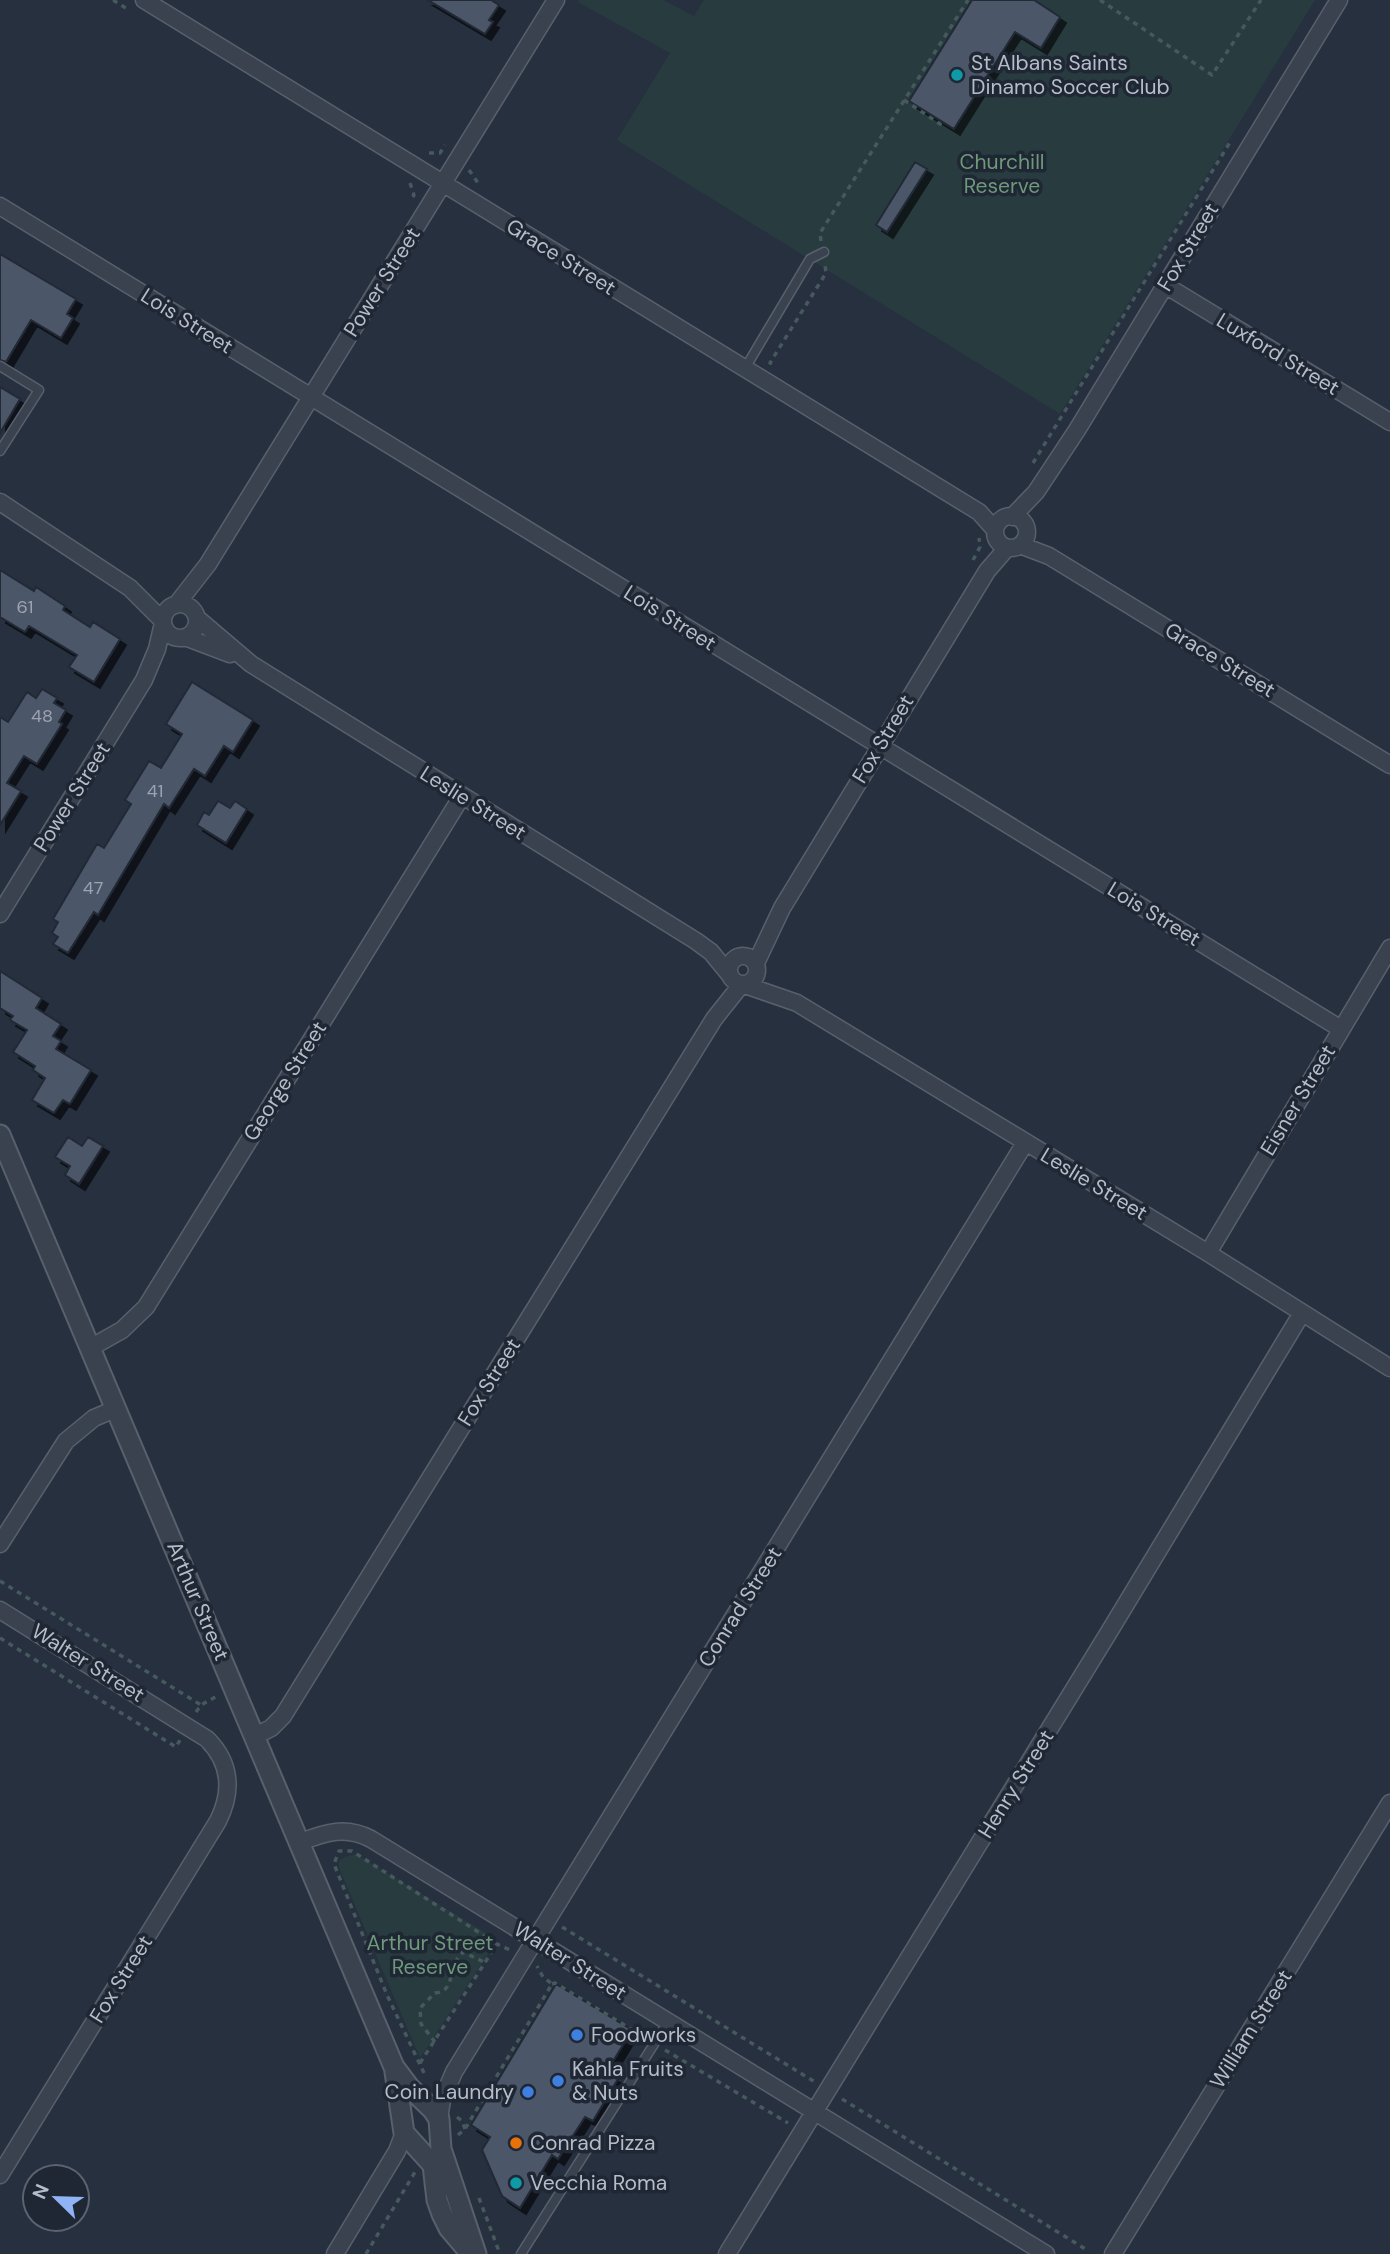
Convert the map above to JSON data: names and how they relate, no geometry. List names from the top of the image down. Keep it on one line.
{"streets":{"street":["Fox Street","Grace Street","Power Street","Lois Street","Luxford Street","Leslie Street","George Street","Eisner Street","Arthur Street","Conrad Street","Walter Street","Henry Street","William Street"]},"crossings":[["Fox Street","Grace Street"],["Fox Street","Lois Street"],["Fox Street","Luxford Street"],["Fox Street","Leslie Street"],["Fox Street","Arthur Street"],["Fox Street","Walter Street"],["Grace Street","Power Street"],["Power Street","Lois Street"],["Power Street","Leslie Street"],["Lois Street","Eisner Street"],["Leslie Street","George Street"],["Leslie Street","Eisner Street"],["Leslie Street","Conrad Street"],["Leslie Street","Henry Street"],["George Street","Arthur Street"],["Arthur Street","Conrad Street"],["Arthur Street","Walter Street"],["Conrad Street","Walter Street"],["Walter Street","Henry Street"]],"parks":["Churchill Reserve","Arthur Street Reserve"],"places":["St Albans Saints Dinamo Soccer Club","Foodworks","Kahla Fruits & Nuts","Coin Laundry","Conrad Pizza","Vecchia Roma"],"house_numbers":["61","48","41","47"],"north":"top left"}
